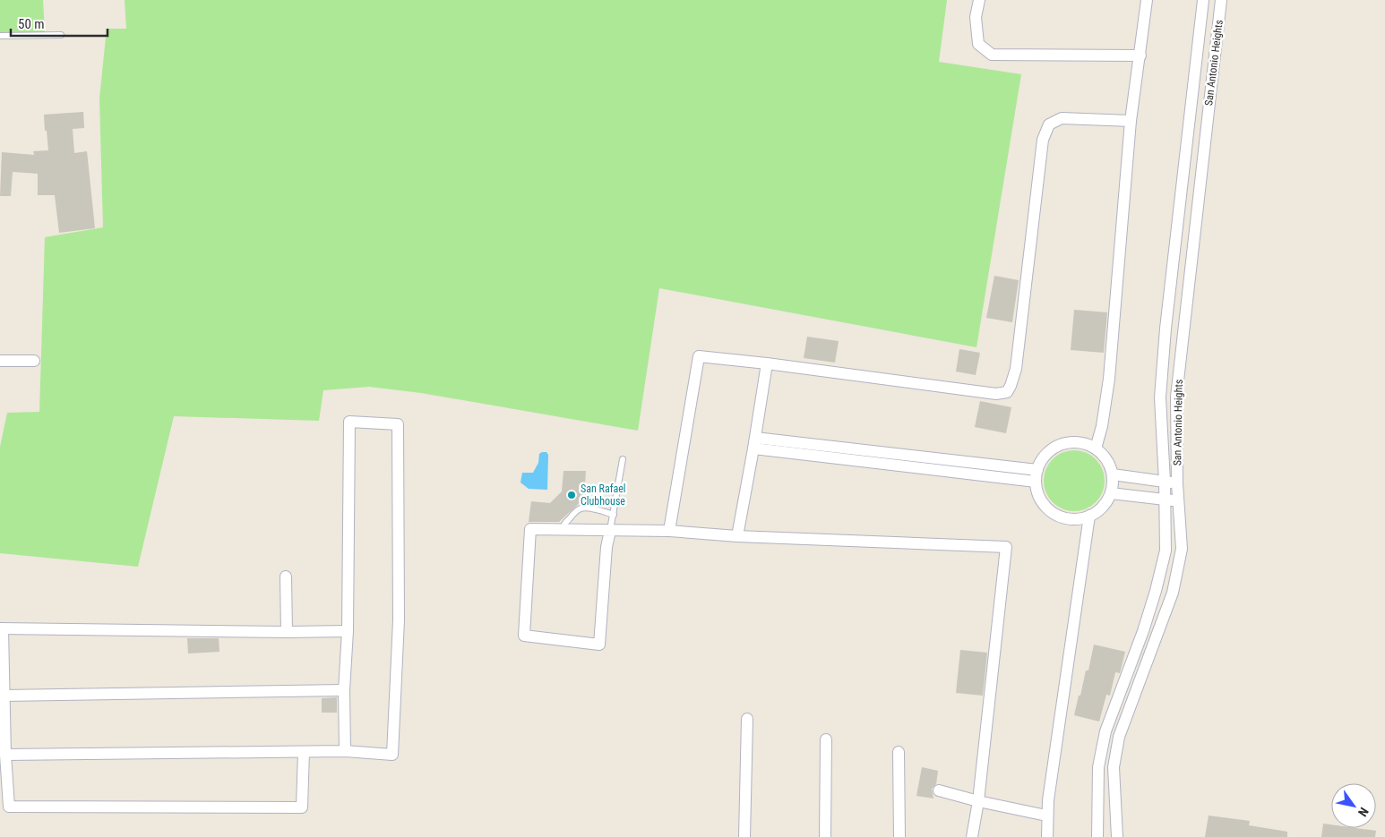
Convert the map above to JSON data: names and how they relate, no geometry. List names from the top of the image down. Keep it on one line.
{"streets":{"street":["San Antonio Heights"]},"places":["San Rafael Clubhouse"],"scale_bar":"50 m","north":"bottom right"}
